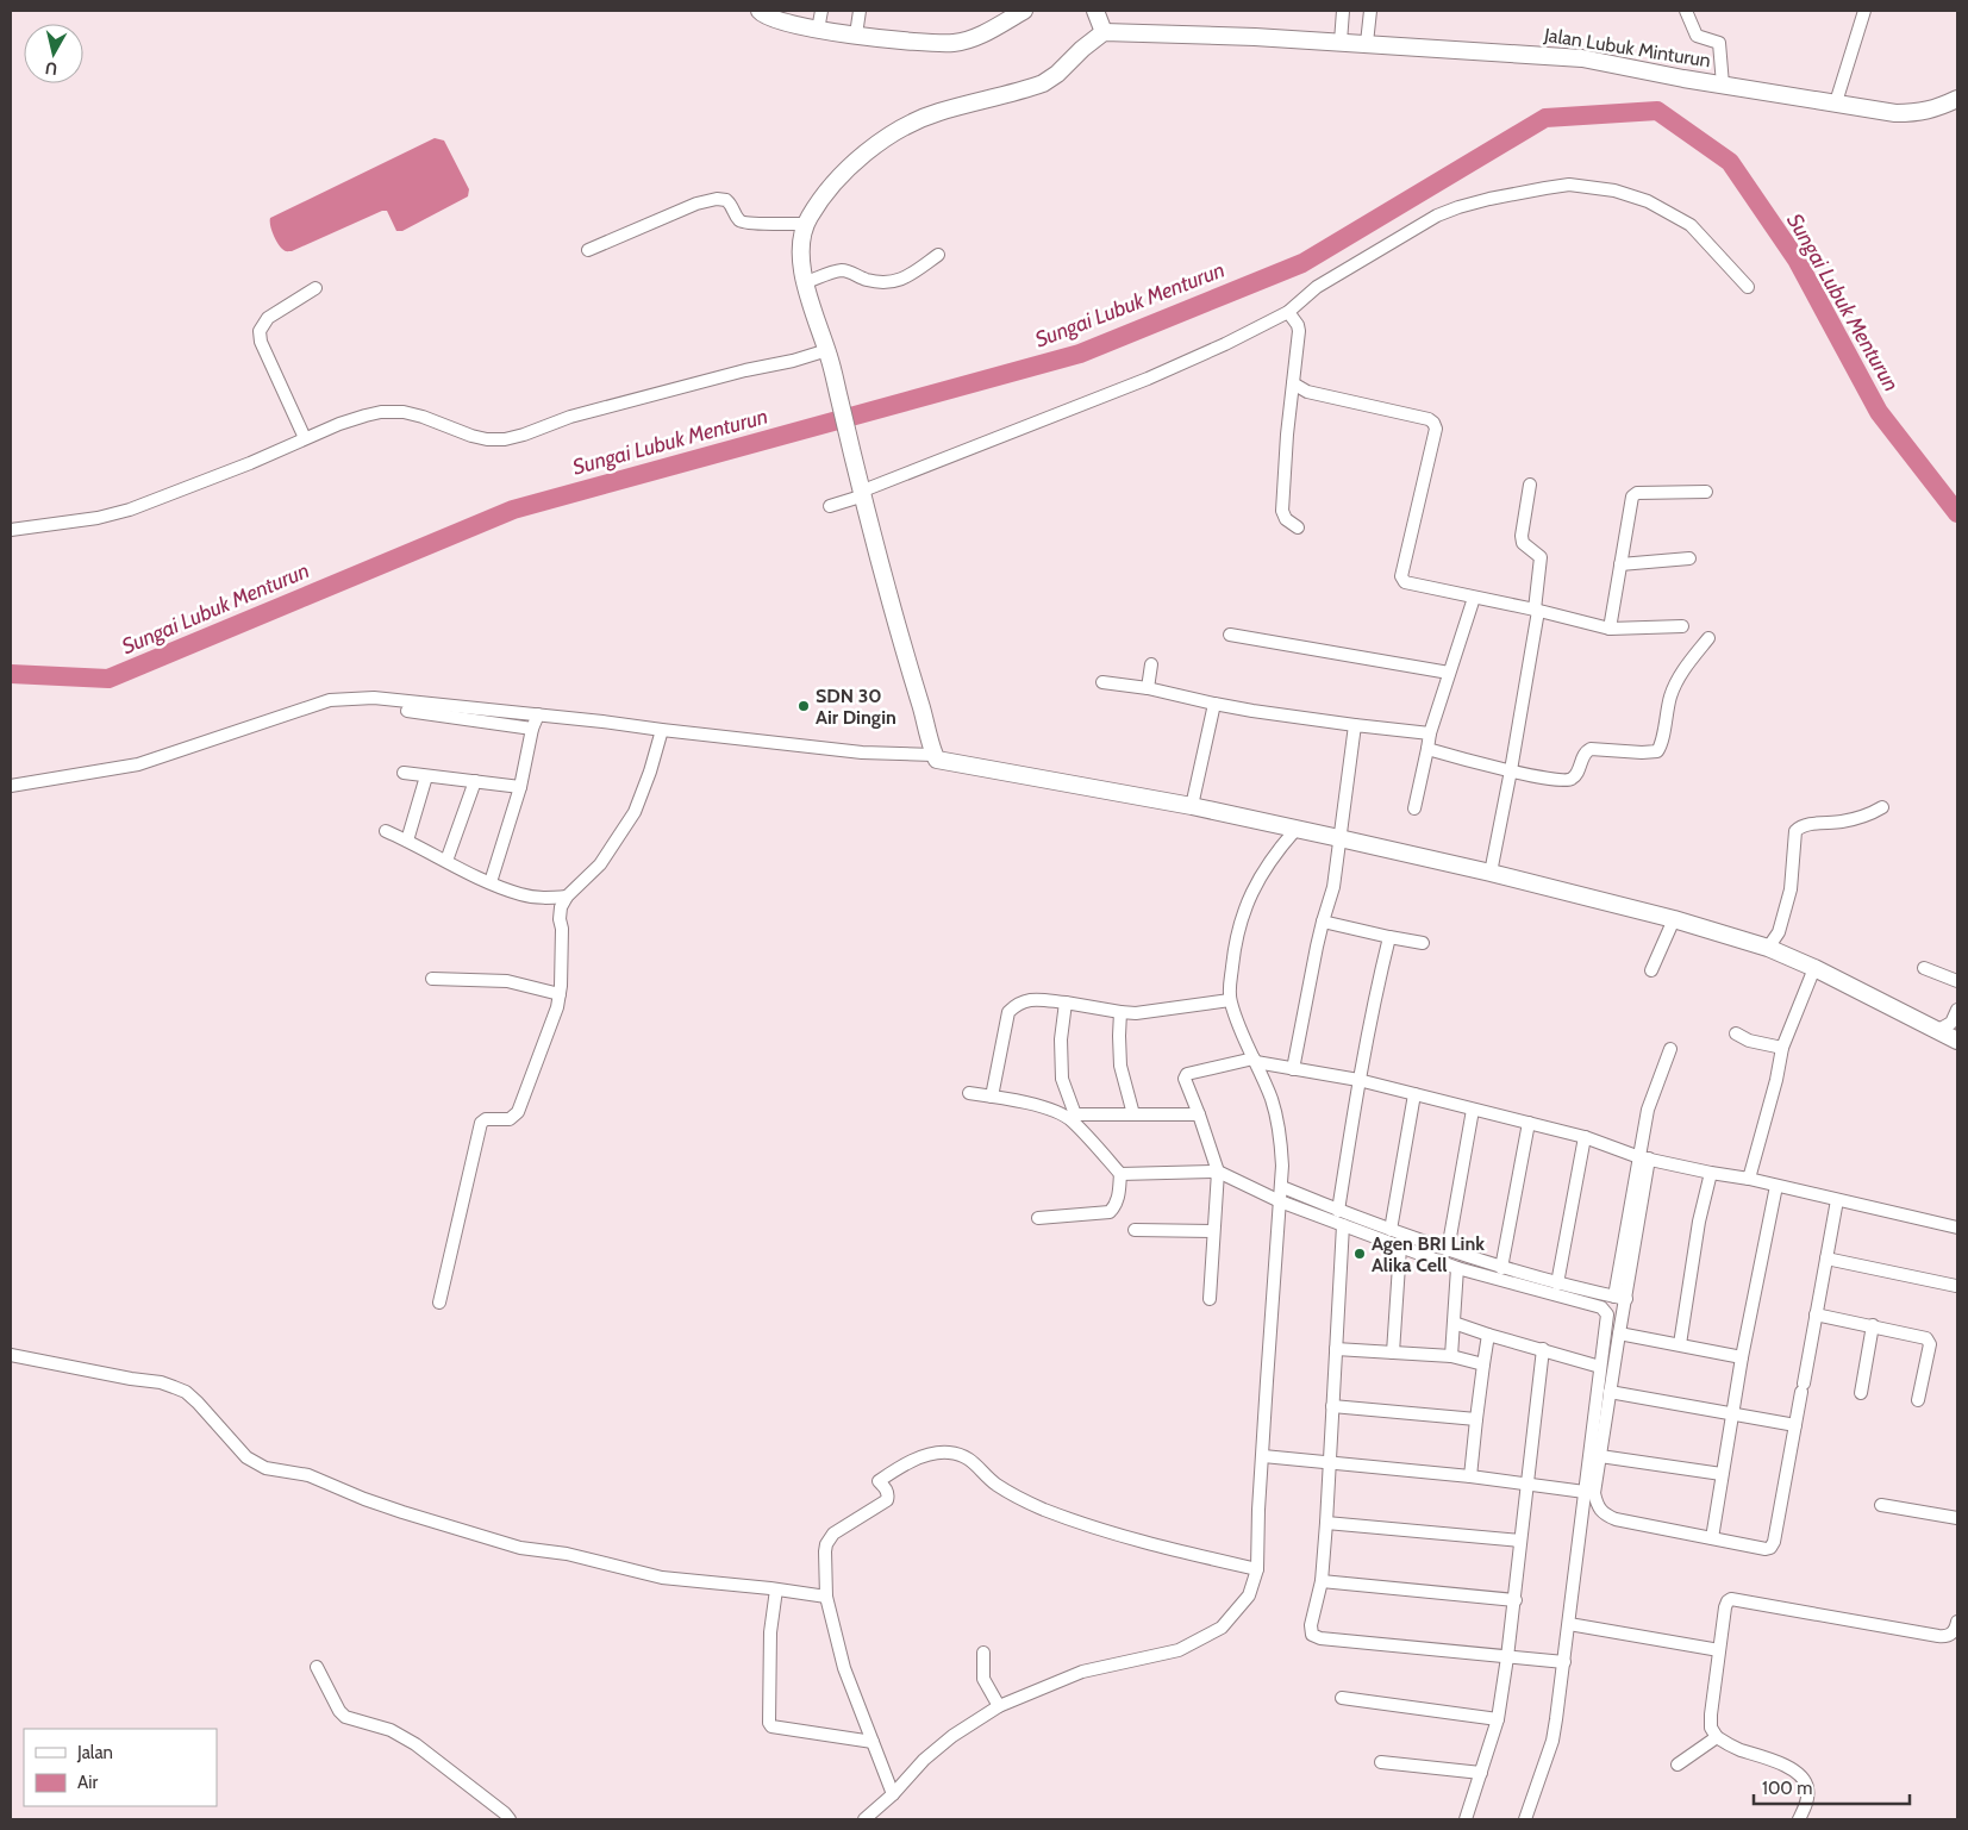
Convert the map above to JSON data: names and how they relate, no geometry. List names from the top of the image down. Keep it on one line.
{"streets":{"street":["Jalan Lubuk Minturun"]},"water":["Sungai Lubuk Menturun"],"places":["SDN 30 Air Dingin","Agen BRI Link Alika Cell"],"legend":["Jalan","Air"],"scale_bar":"100 m","north":"bottom"}
